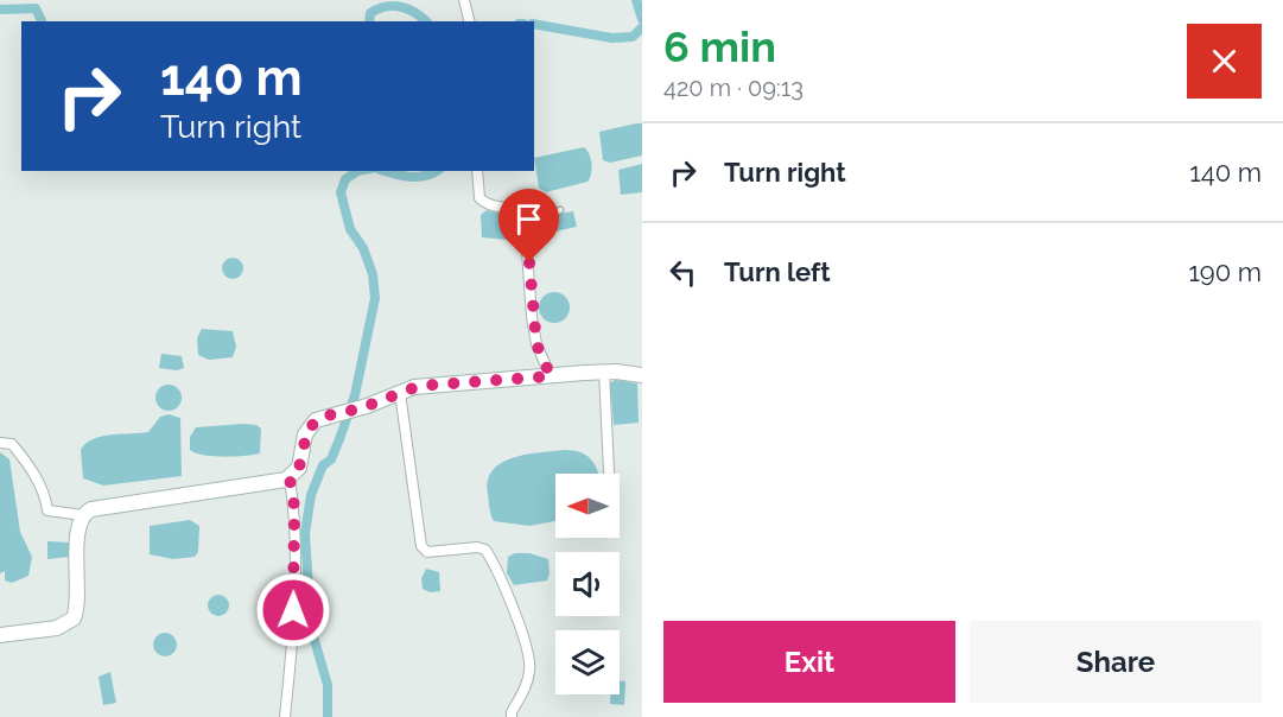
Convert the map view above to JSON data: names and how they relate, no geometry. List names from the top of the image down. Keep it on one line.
{"north":"left","page":{"heading":["6 min","420 m · 09:13"],"turn":["140 m","Turn right"],"list":[{"name":"Turn right","value":"140 m"},{"name":"Turn left","value":"190 m"}],"buttons":["Exit","Share"]}}
